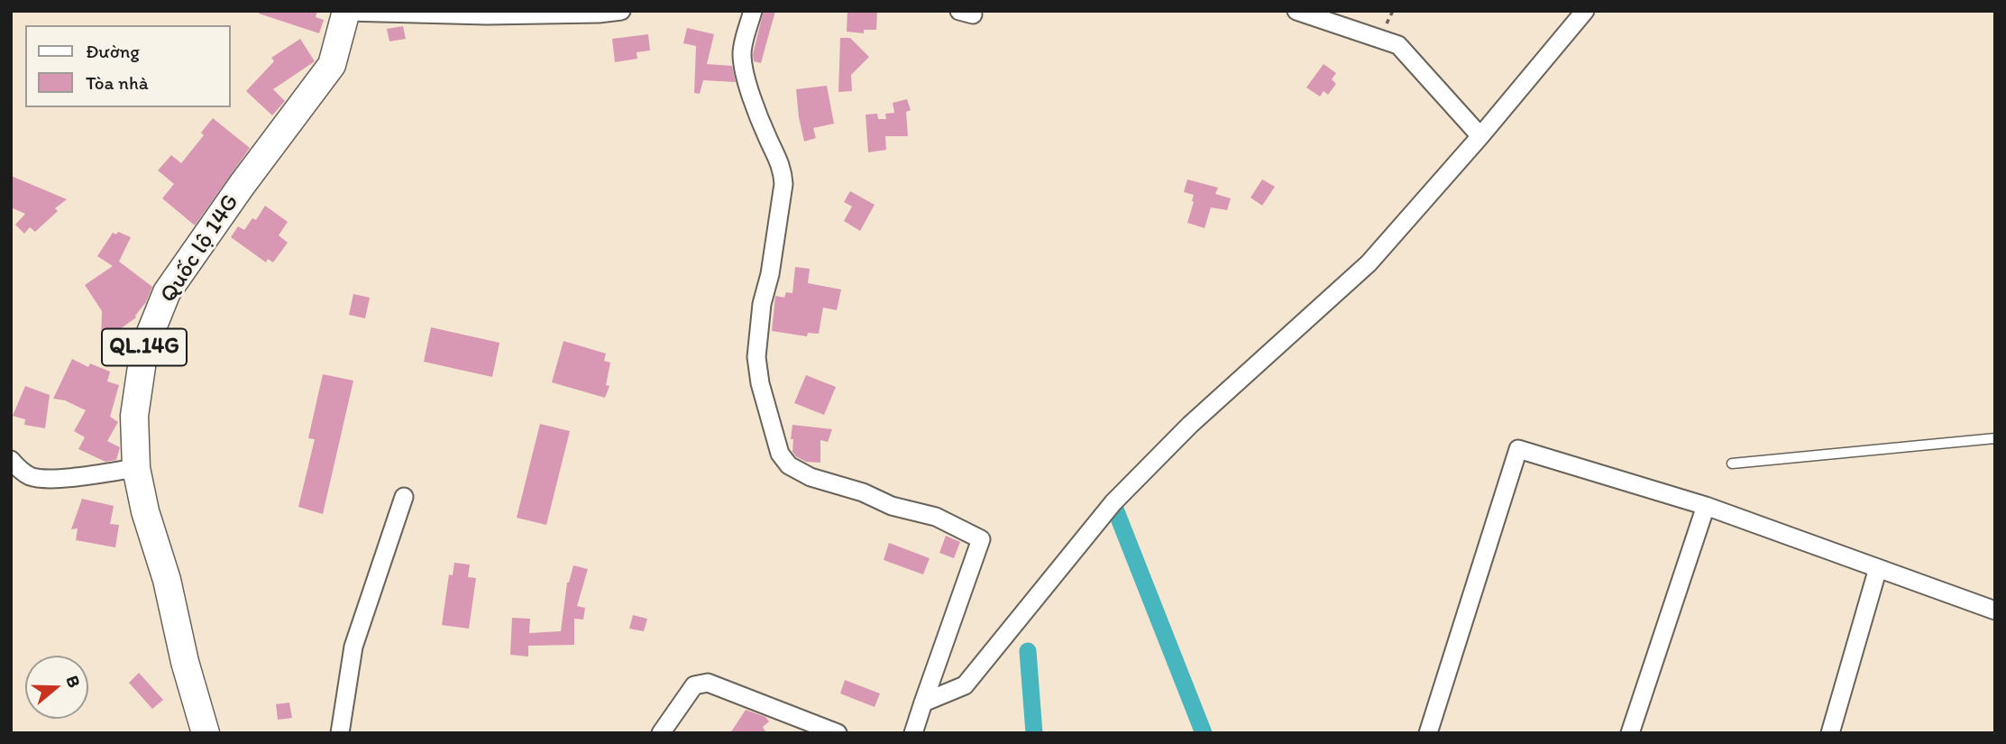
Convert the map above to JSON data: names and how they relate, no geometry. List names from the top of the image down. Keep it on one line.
{"streets":{"main road":["Quốc lộ 14G","QL.14G"]},"legend":["Đường","Tòa nhà"],"north":"right"}
